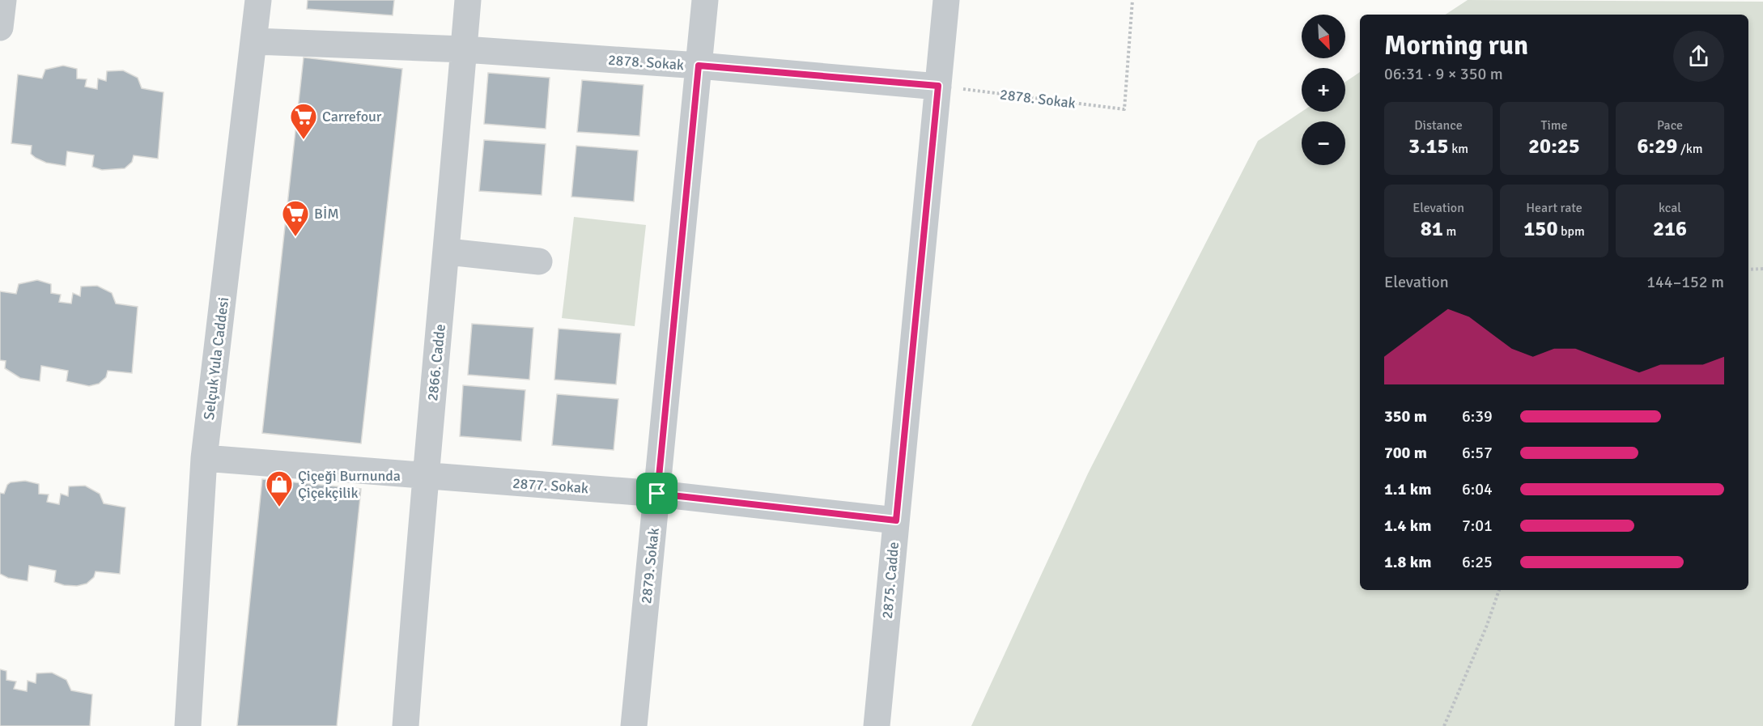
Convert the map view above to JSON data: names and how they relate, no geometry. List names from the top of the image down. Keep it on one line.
{"streets":{"street":["2878. Sokak","Selçuk Yula Caddesi","2866. Cadde","2877. Sokak","2879. Sokak","2875. Cadde"]},"crossings":[["2878. Sokak","Selçuk Yula Caddesi"],["2878. Sokak","2866. Cadde"],["2878. Sokak","2879. Sokak"],["2878. Sokak","2875. Cadde"],["Selçuk Yula Caddesi","2877. Sokak"],["2866. Cadde","2877. Sokak"],["2877. Sokak","2879. Sokak"],["2877. Sokak","2875. Cadde"]],"places":{"supermarket":["Carrefour","BİM"],"shop":["Çiçeği Burnunda Çiçekçilik"]},"north":"bottom right","page":{"map_buttons":["+","−"],"heading":["Morning run","06:31 · 9 × 350 m"],"stats":[["Distance","3.15 km"],["Time","20:25"],["Pace","6:29 /km"],["Elevation","81 m"],["Heart rate","150 bpm"],["kcal","216"]],"chart":["Elevation","144–152 m"],"list":[{"name":"350 m","note":"6:39"},{"name":"700 m","note":"6:57"},{"name":"1.1 km","note":"6:04"},{"name":"1.4 km","note":"7:01"},{"name":"1.8 km","note":"6:25"}]}}
